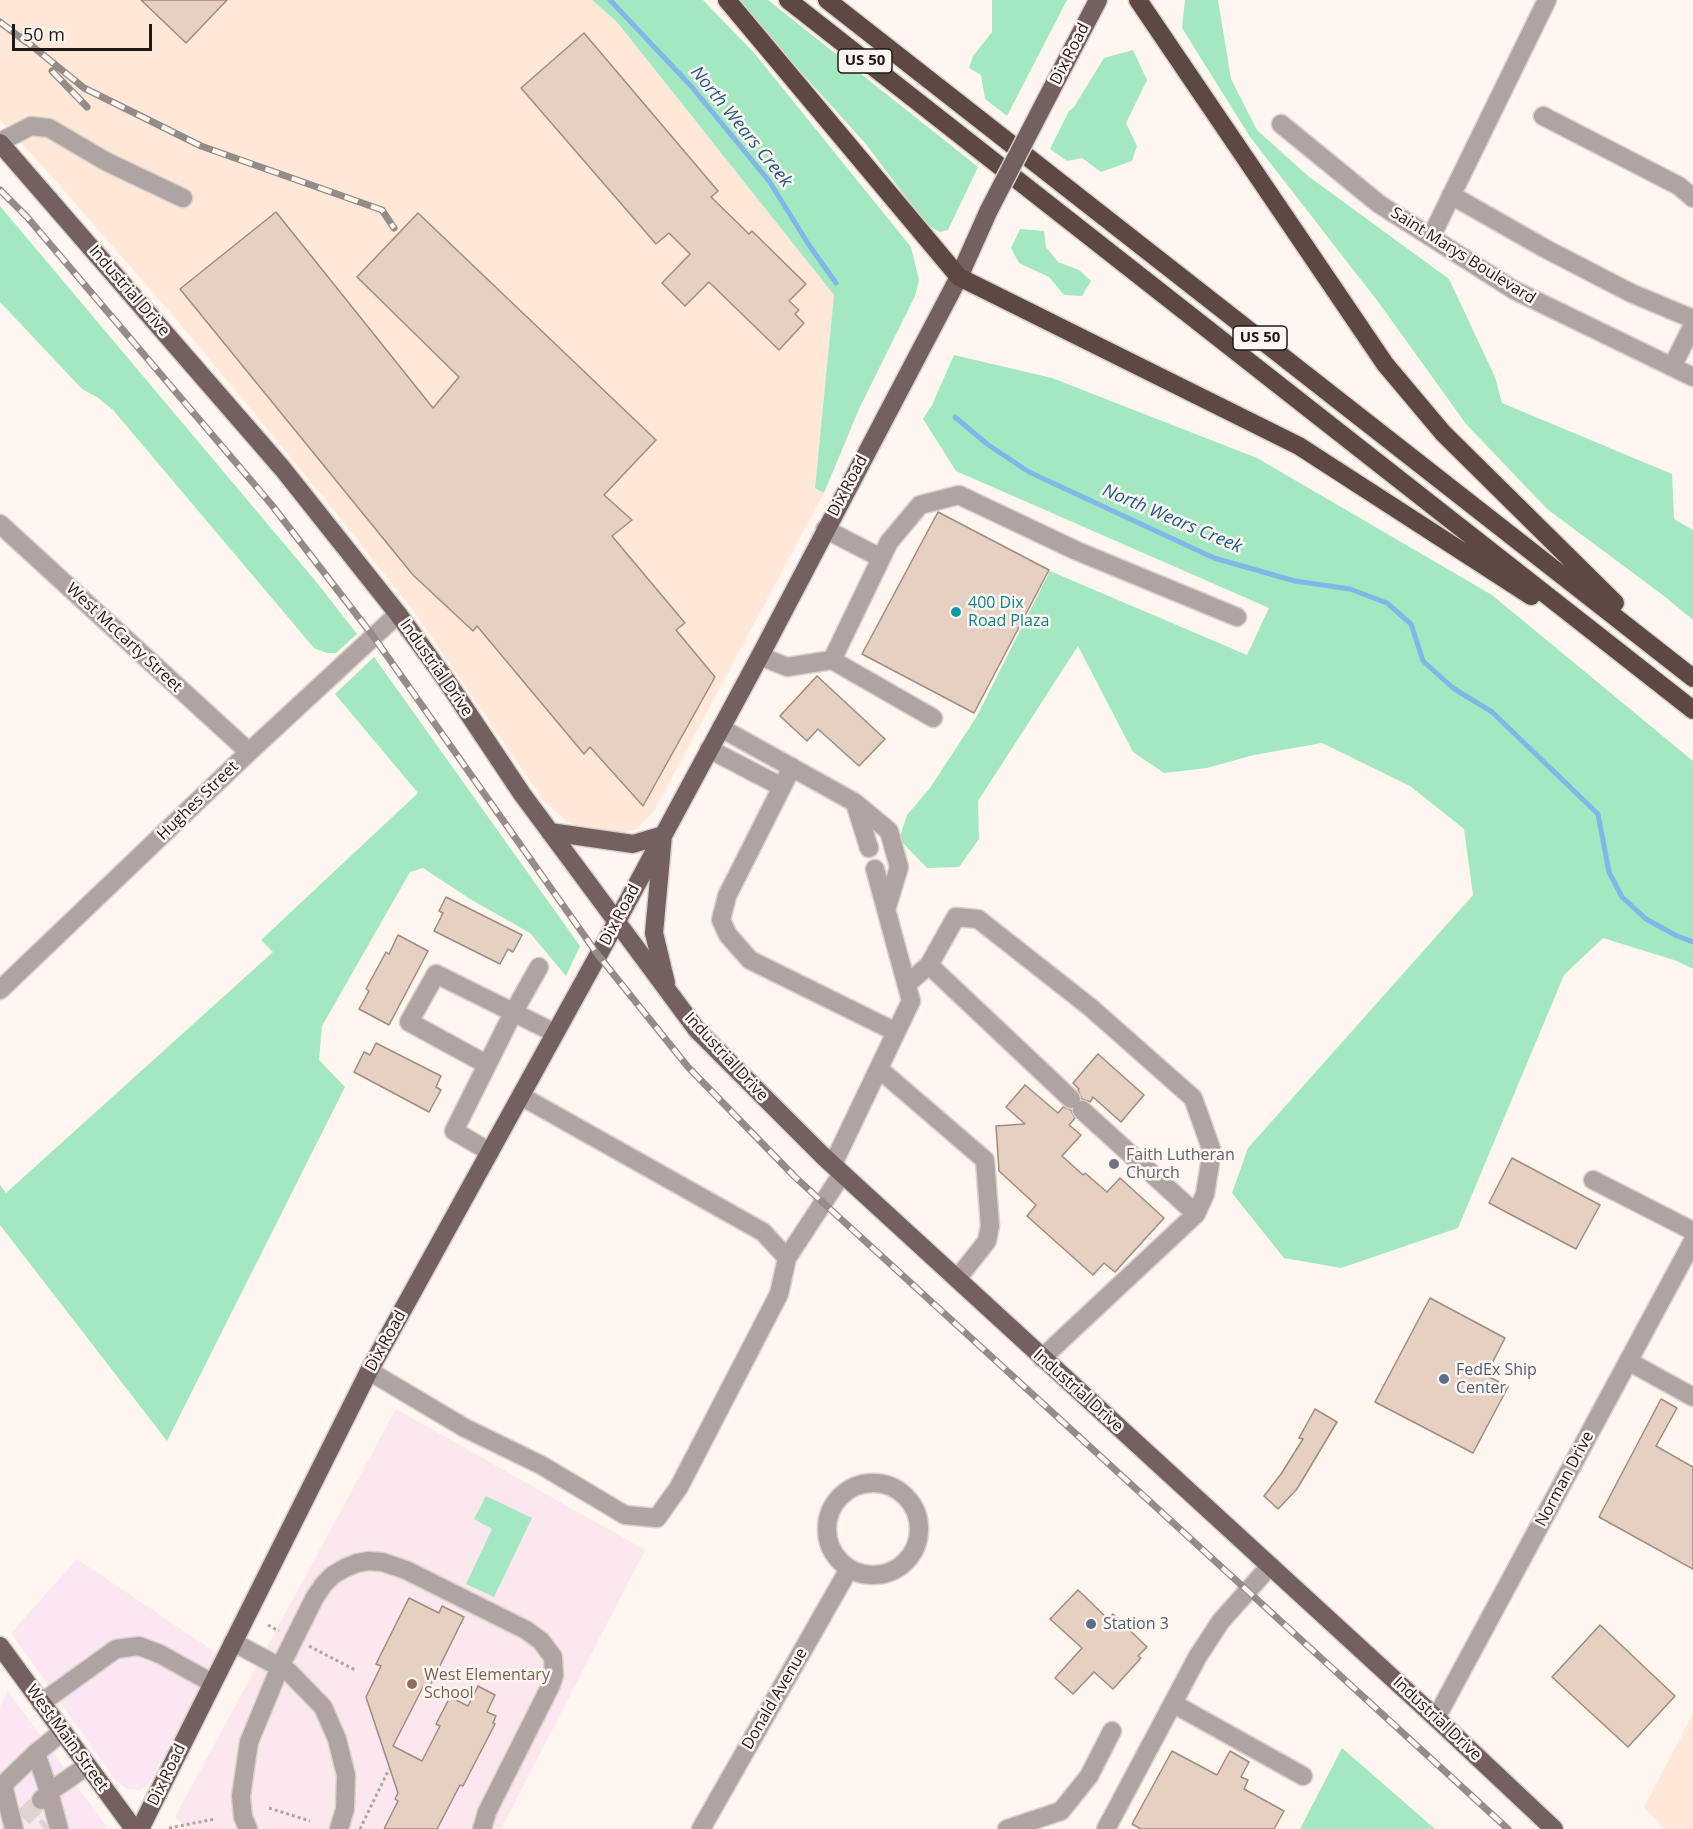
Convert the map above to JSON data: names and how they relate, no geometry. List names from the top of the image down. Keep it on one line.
{"streets":{"highway":["US 50"],"main road":["Dix Road","Industrial Drive","West Main Street"],"street":["Saint Marys Boulevard","West McCarty Street","Hughes Street","Norman Drive","Donald Avenue"]},"crossings":[["Dix Road","Industrial Drive"],["Industrial Drive","Hughes Street"],["Industrial Drive","Norman Drive"],["West McCarty Street","Hughes Street"]],"water":["North Wears Creek"],"places":["400 Dix Road Plaza","Faith Lutheran Church","FedEx Ship Center","Station 3","West Elementary School"],"scale_bar":"50 m"}
